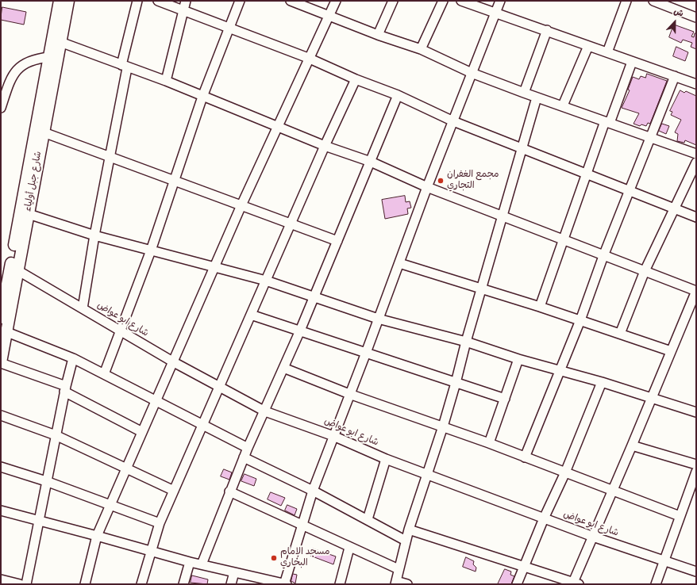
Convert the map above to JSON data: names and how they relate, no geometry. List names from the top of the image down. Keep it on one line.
{"streets":{"main road":["شارع جبل أولياء"],"street":["شارع ابو عواض"]},"crossings":[["شارع جبل أولياء","شارع ابو عواض"]],"places":["مجمع الغفران التجاري","مسجد الامام البخاري"],"north":"top"}
